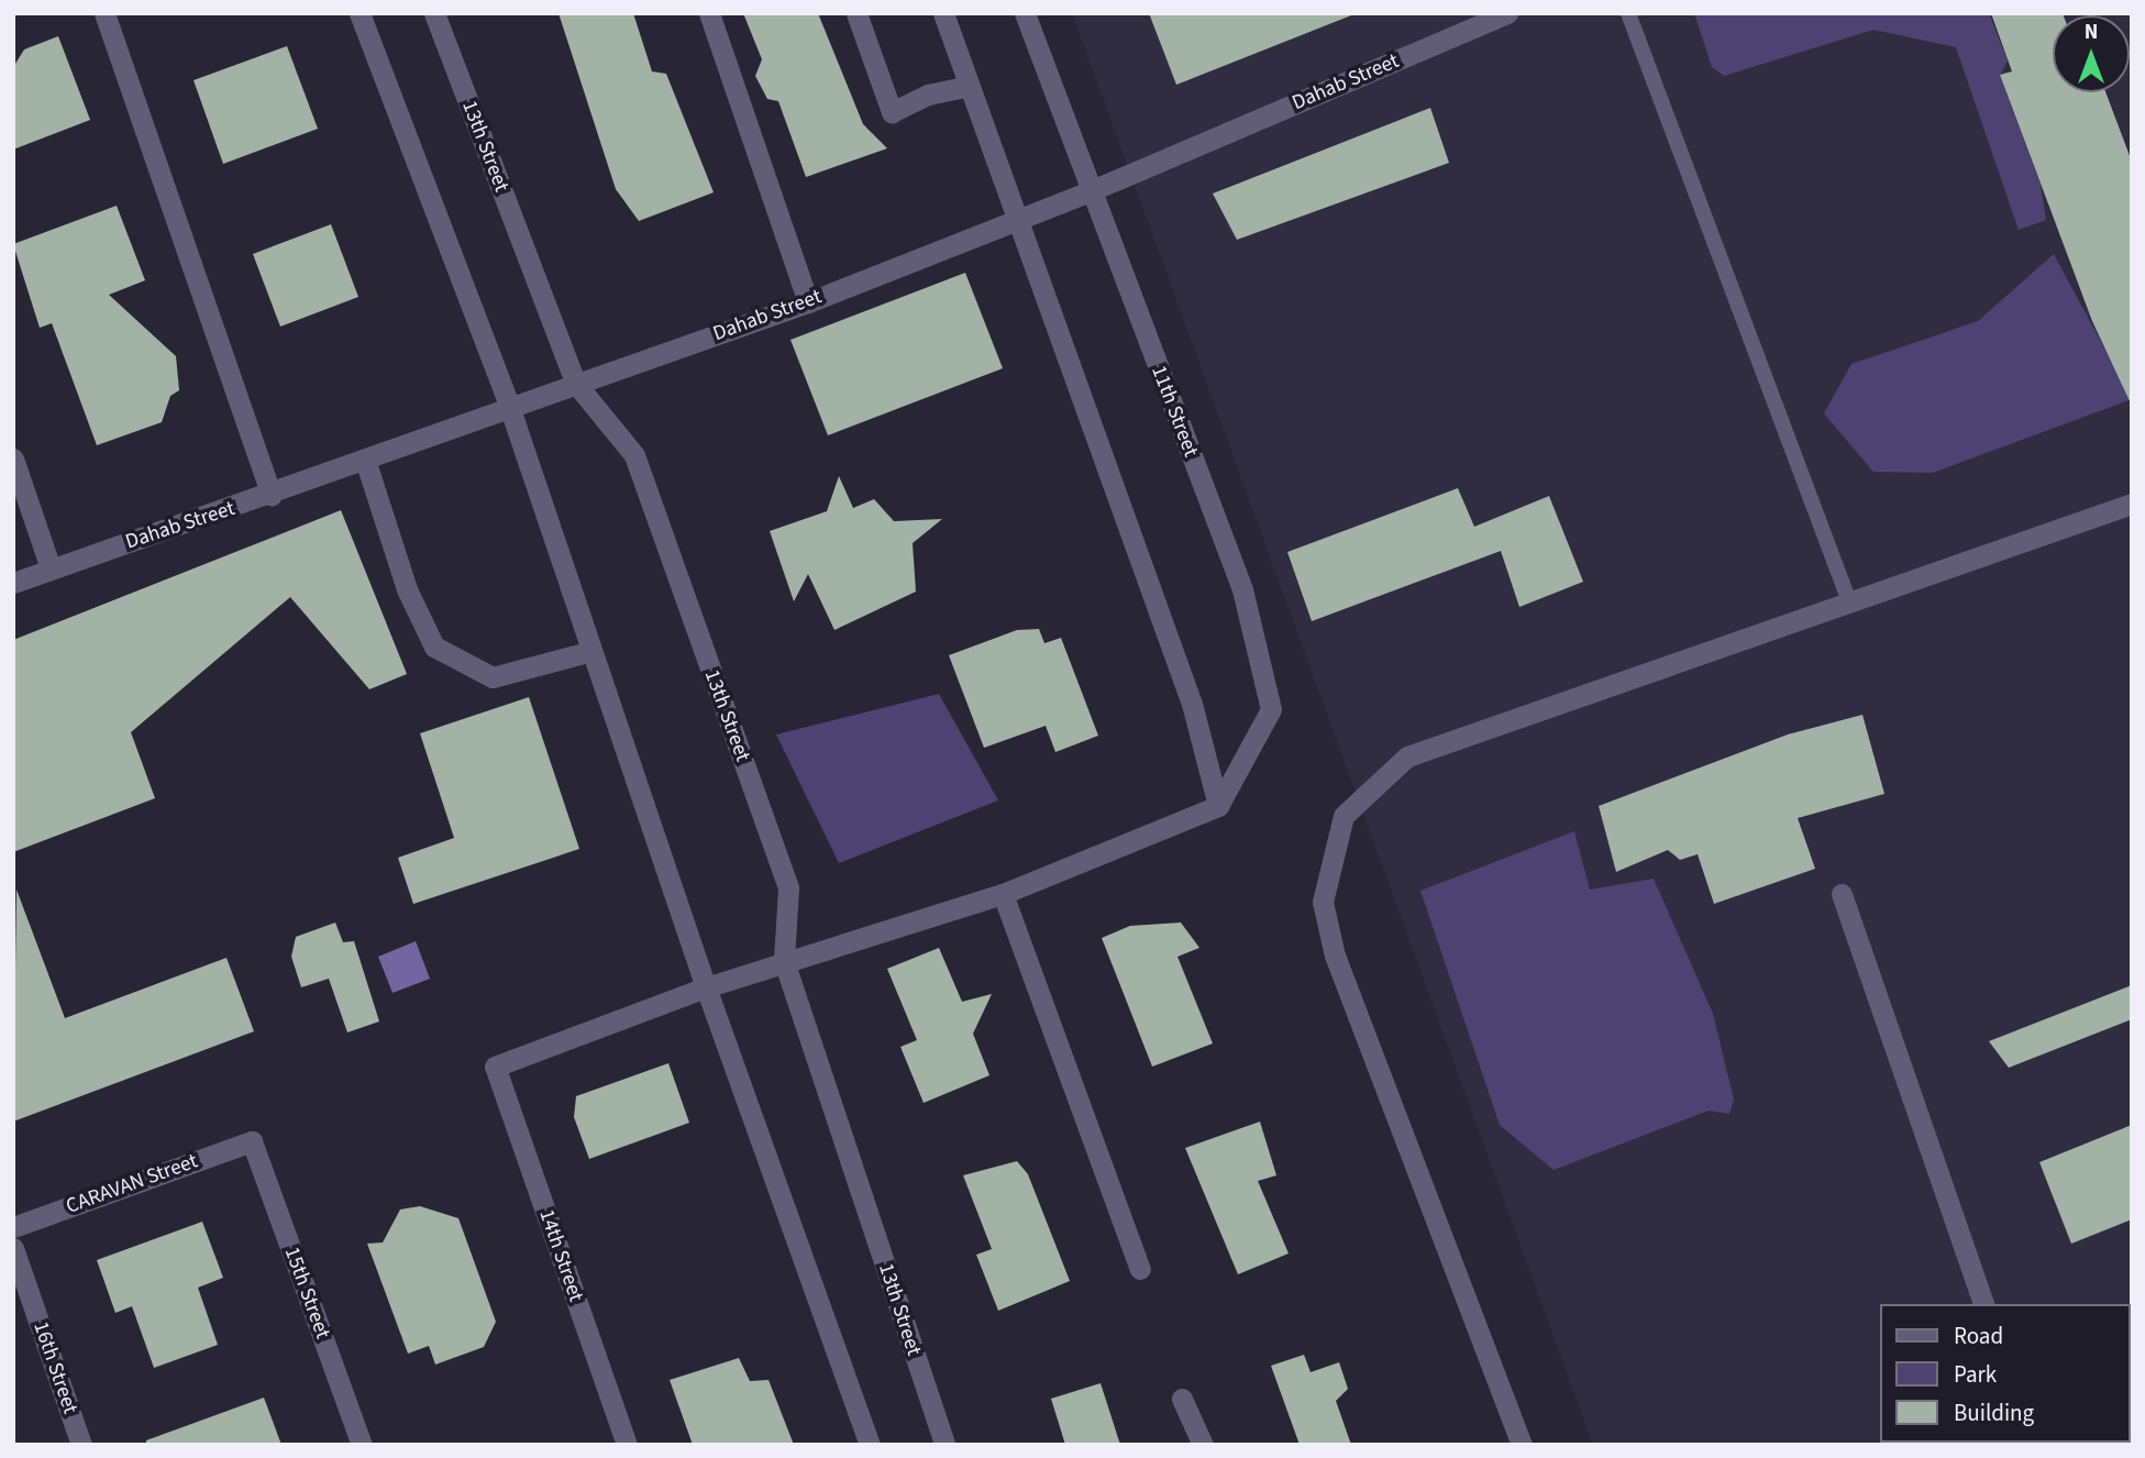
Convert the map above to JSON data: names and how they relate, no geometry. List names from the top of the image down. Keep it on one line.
{"streets":{"street":["Dahab Street","13th Street","11th Street","CARAVAN Street","14th Street","15th Street","16th Street"]},"crossings":[["Dahab Street","13th Street"],["Dahab Street","11th Street"],["CARAVAN Street","15th Street"]],"legend":["Road","Park","Building"],"north":"top"}
